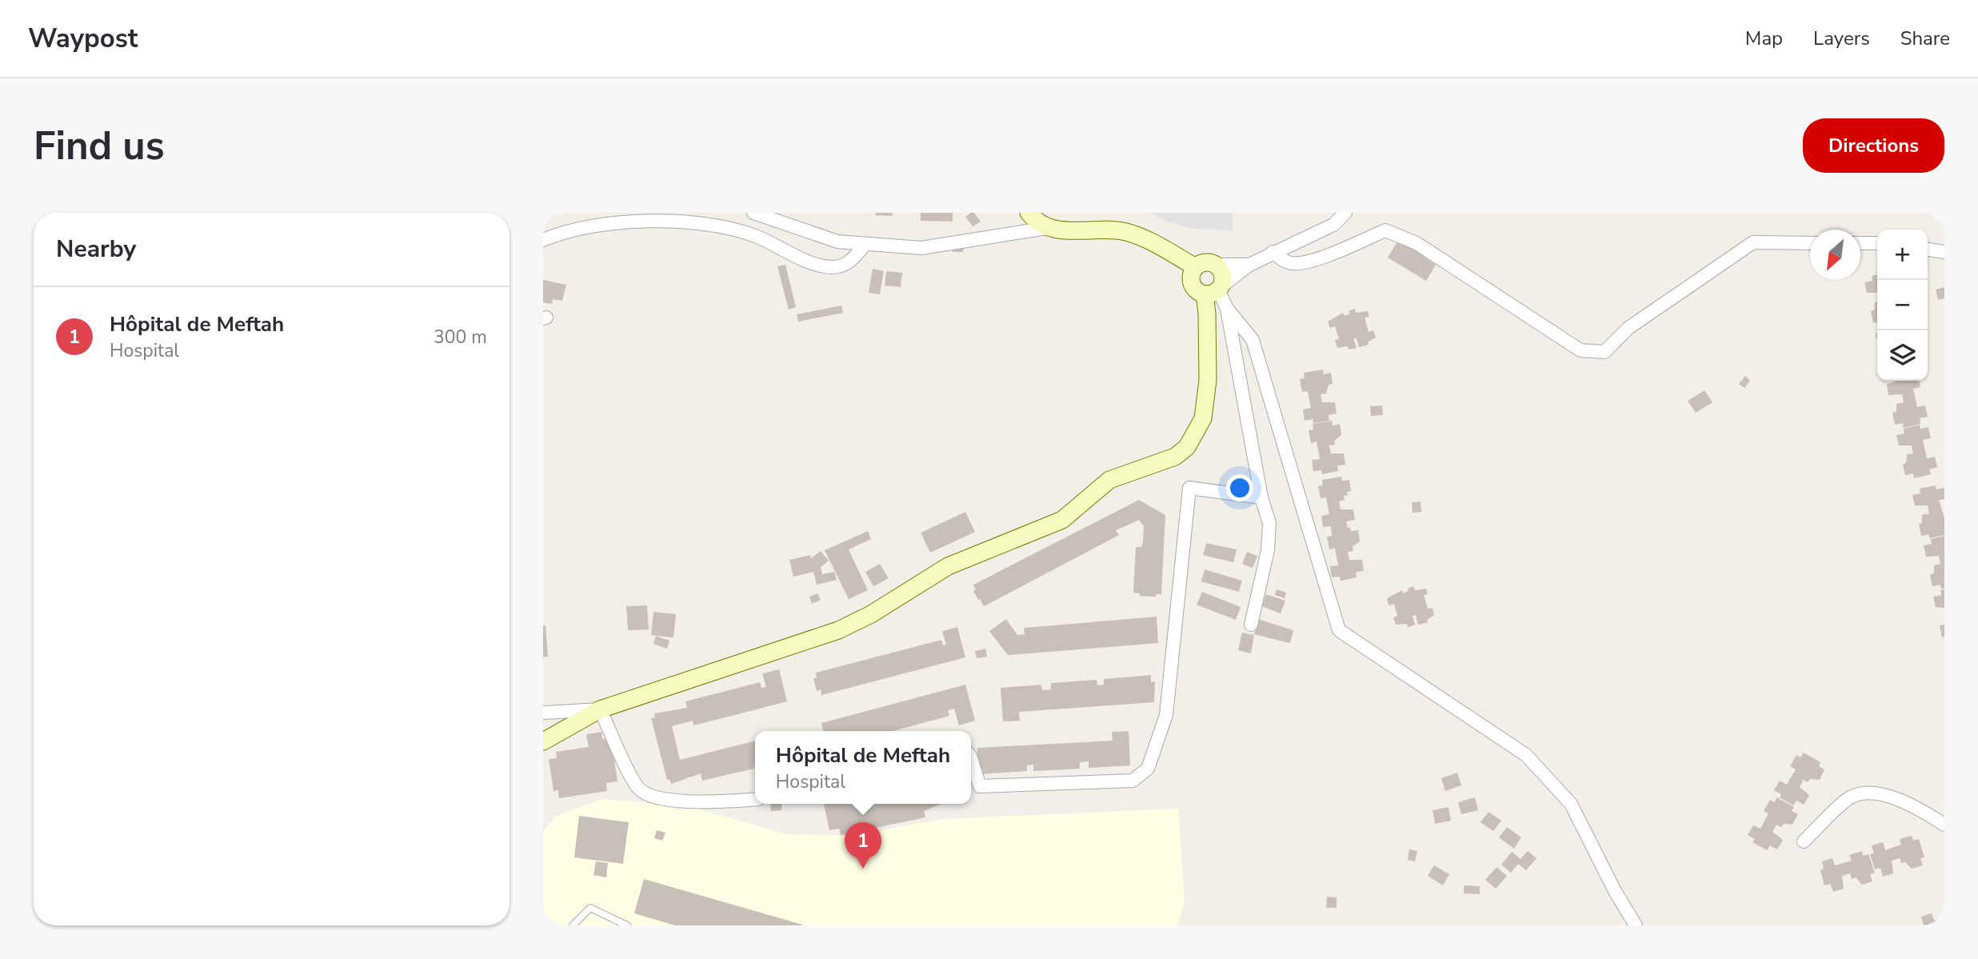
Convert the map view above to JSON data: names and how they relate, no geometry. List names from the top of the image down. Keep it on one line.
{"north":"bottom left","page":{"header":"Waypost","nav":["Map","Layers","Share"],"buttons":"Directions","title":"Find us","heading":"Nearby","map_buttons":["+","−"],"list":[{"mark":"1","name":"Hôpital de Meftah","note":"Hospital","value":"300 m"}],"popup":["Hôpital de Meftah","Hospital"],"pins":"1"}}
